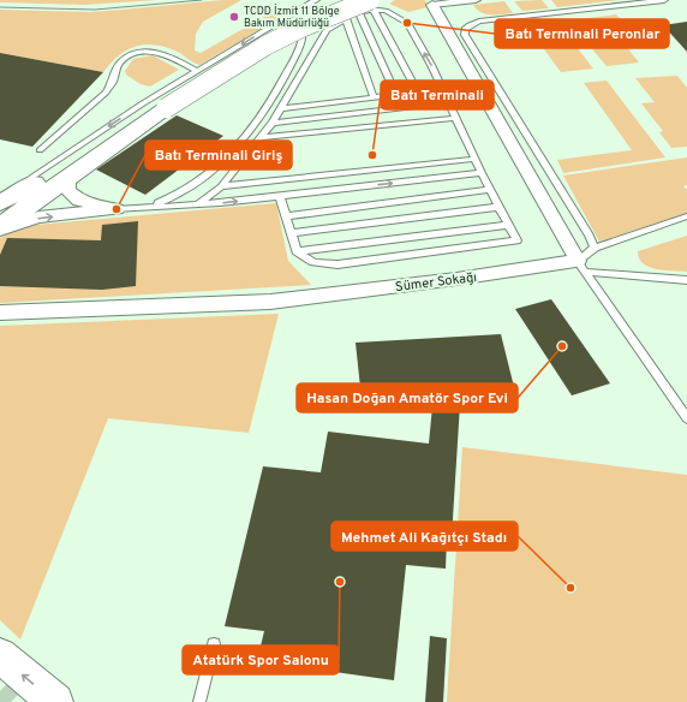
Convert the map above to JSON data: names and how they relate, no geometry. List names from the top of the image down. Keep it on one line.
{"streets":{"street":["Sümer Sokağı"]},"places":["TCDD İzmit 11 Bölge Bakım Müdürlüğü","Batı Terminali Peronlar","Batı Terminali","Batı Terminali Giriş","Hasan Doğan Amatör Spor Evi","Atatürk Spor Salonu","Mehmet Ali Kağıtçı Stadı"]}
